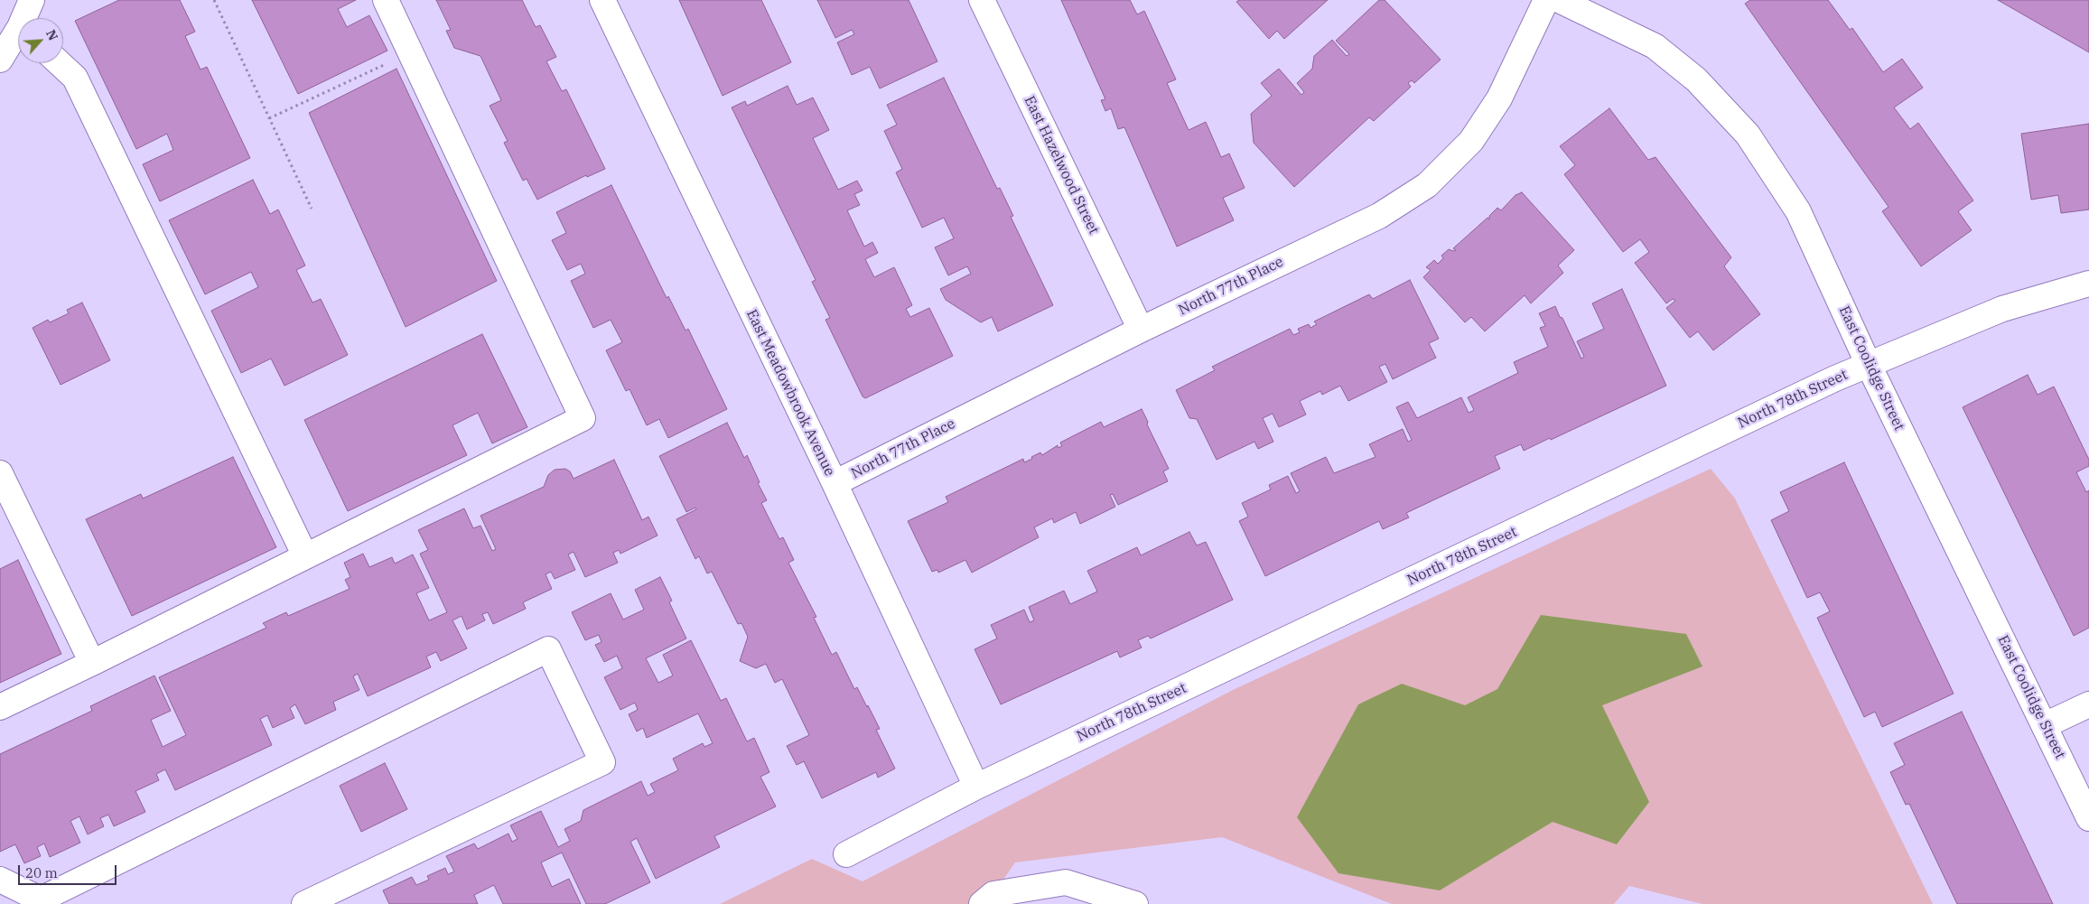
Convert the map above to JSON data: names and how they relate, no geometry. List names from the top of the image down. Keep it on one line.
{"streets":{"street":["East Hazelwood Street","North 77th Place","East Coolidge Street","East Meadowbrook Avenue","North 78th Street"]},"crossings":[["East Hazelwood Street","North 77th Place"],["North 77th Place","East Meadowbrook Avenue"],["East Coolidge Street","North 78th Street"],["East Meadowbrook Avenue","North 78th Street"]],"scale_bar":"20 m","north":"top right"}
